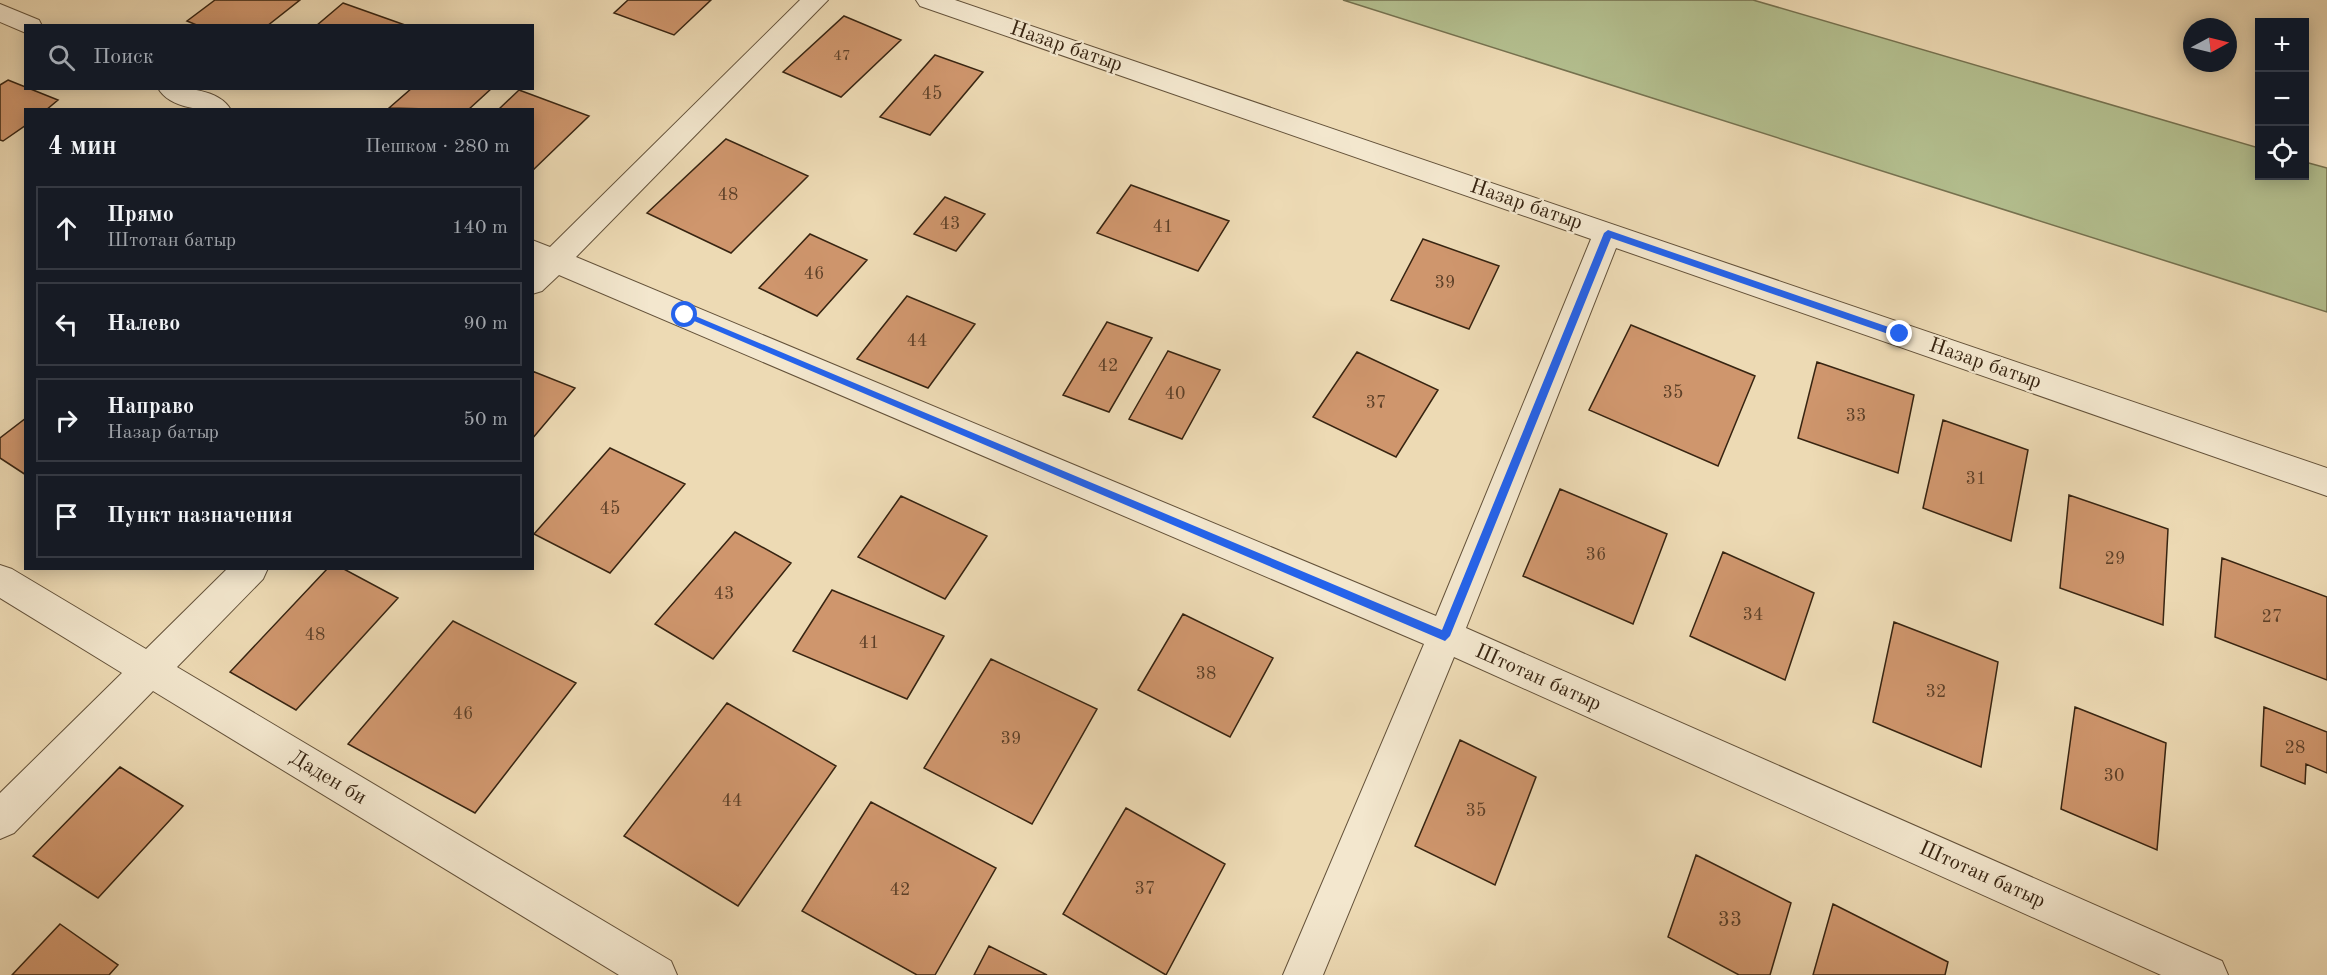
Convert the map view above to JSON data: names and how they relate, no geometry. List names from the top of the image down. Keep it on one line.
{"streets":{"street":["Назар батыр","Штотан батыр","Даден би"]},"house_numbers":["47","45","48","43","41","46","39","44","42","35","40","37","33","31","45","36","29","43","34","27","48","41","38","32","46","39","28","30","44","35","37","42","33"],"north":"right","page":{"map_buttons":["+","−"],"search":"Поиск","heading":["4 мин","Пешком · 280 m"],"list":[["Прямо","Штотан батыр","140 m"],["Налево","90 m"],["Направо","Назар батыр","50 m"],"Пункт назначения"]}}
